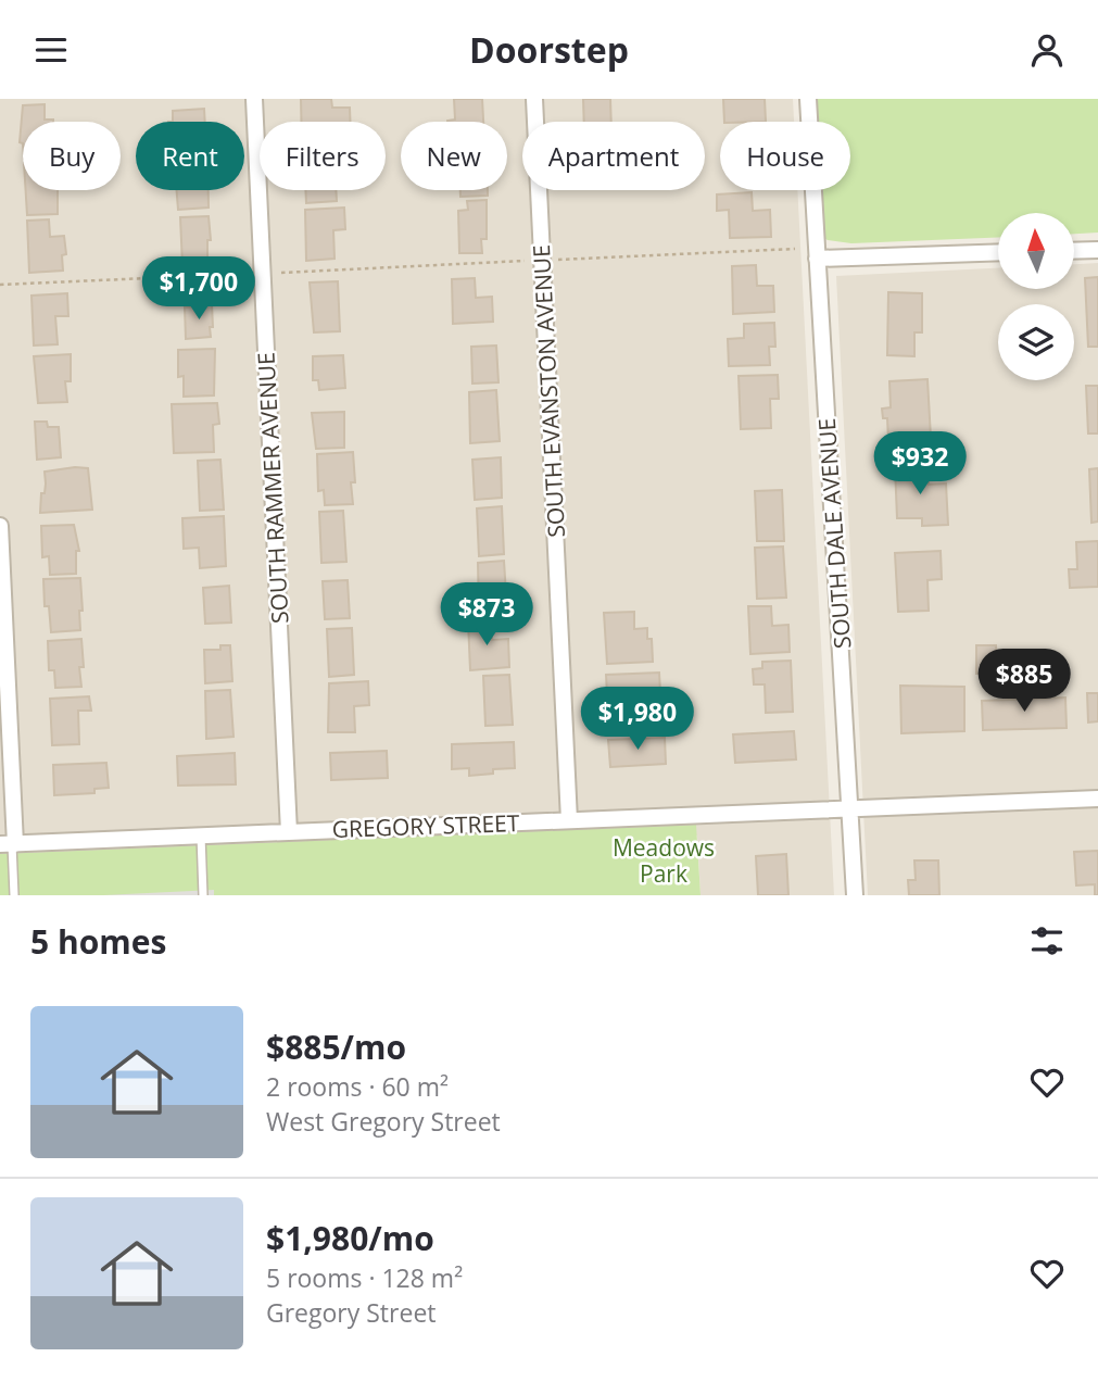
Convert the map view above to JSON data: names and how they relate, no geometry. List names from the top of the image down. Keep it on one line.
{"streets":{"street":["SOUTH EVANSTON AVENUE","SOUTH RAMMER AVENUE","SOUTH DALE AVENUE","GREGORY STREET"]},"crossings":[["SOUTH EVANSTON AVENUE","GREGORY STREET"],["SOUTH RAMMER AVENUE","GREGORY STREET"],["SOUTH DALE AVENUE","GREGORY STREET"]],"parks":["Meadows Park"],"north":"top","page":{"header":"Doorstep","chip":["Buy","Rent","Filters","New","Apartment","House"],"price":["$1,700","$932","$873","$885","$1,980"],"heading":"5 homes","list":[{"name":"$885/mo","note":"2 rooms · 60 m² · West Gregory Street"},{"name":"$1,980/mo","note":"5 rooms · 128 m² · Gregory Street"}]}}
